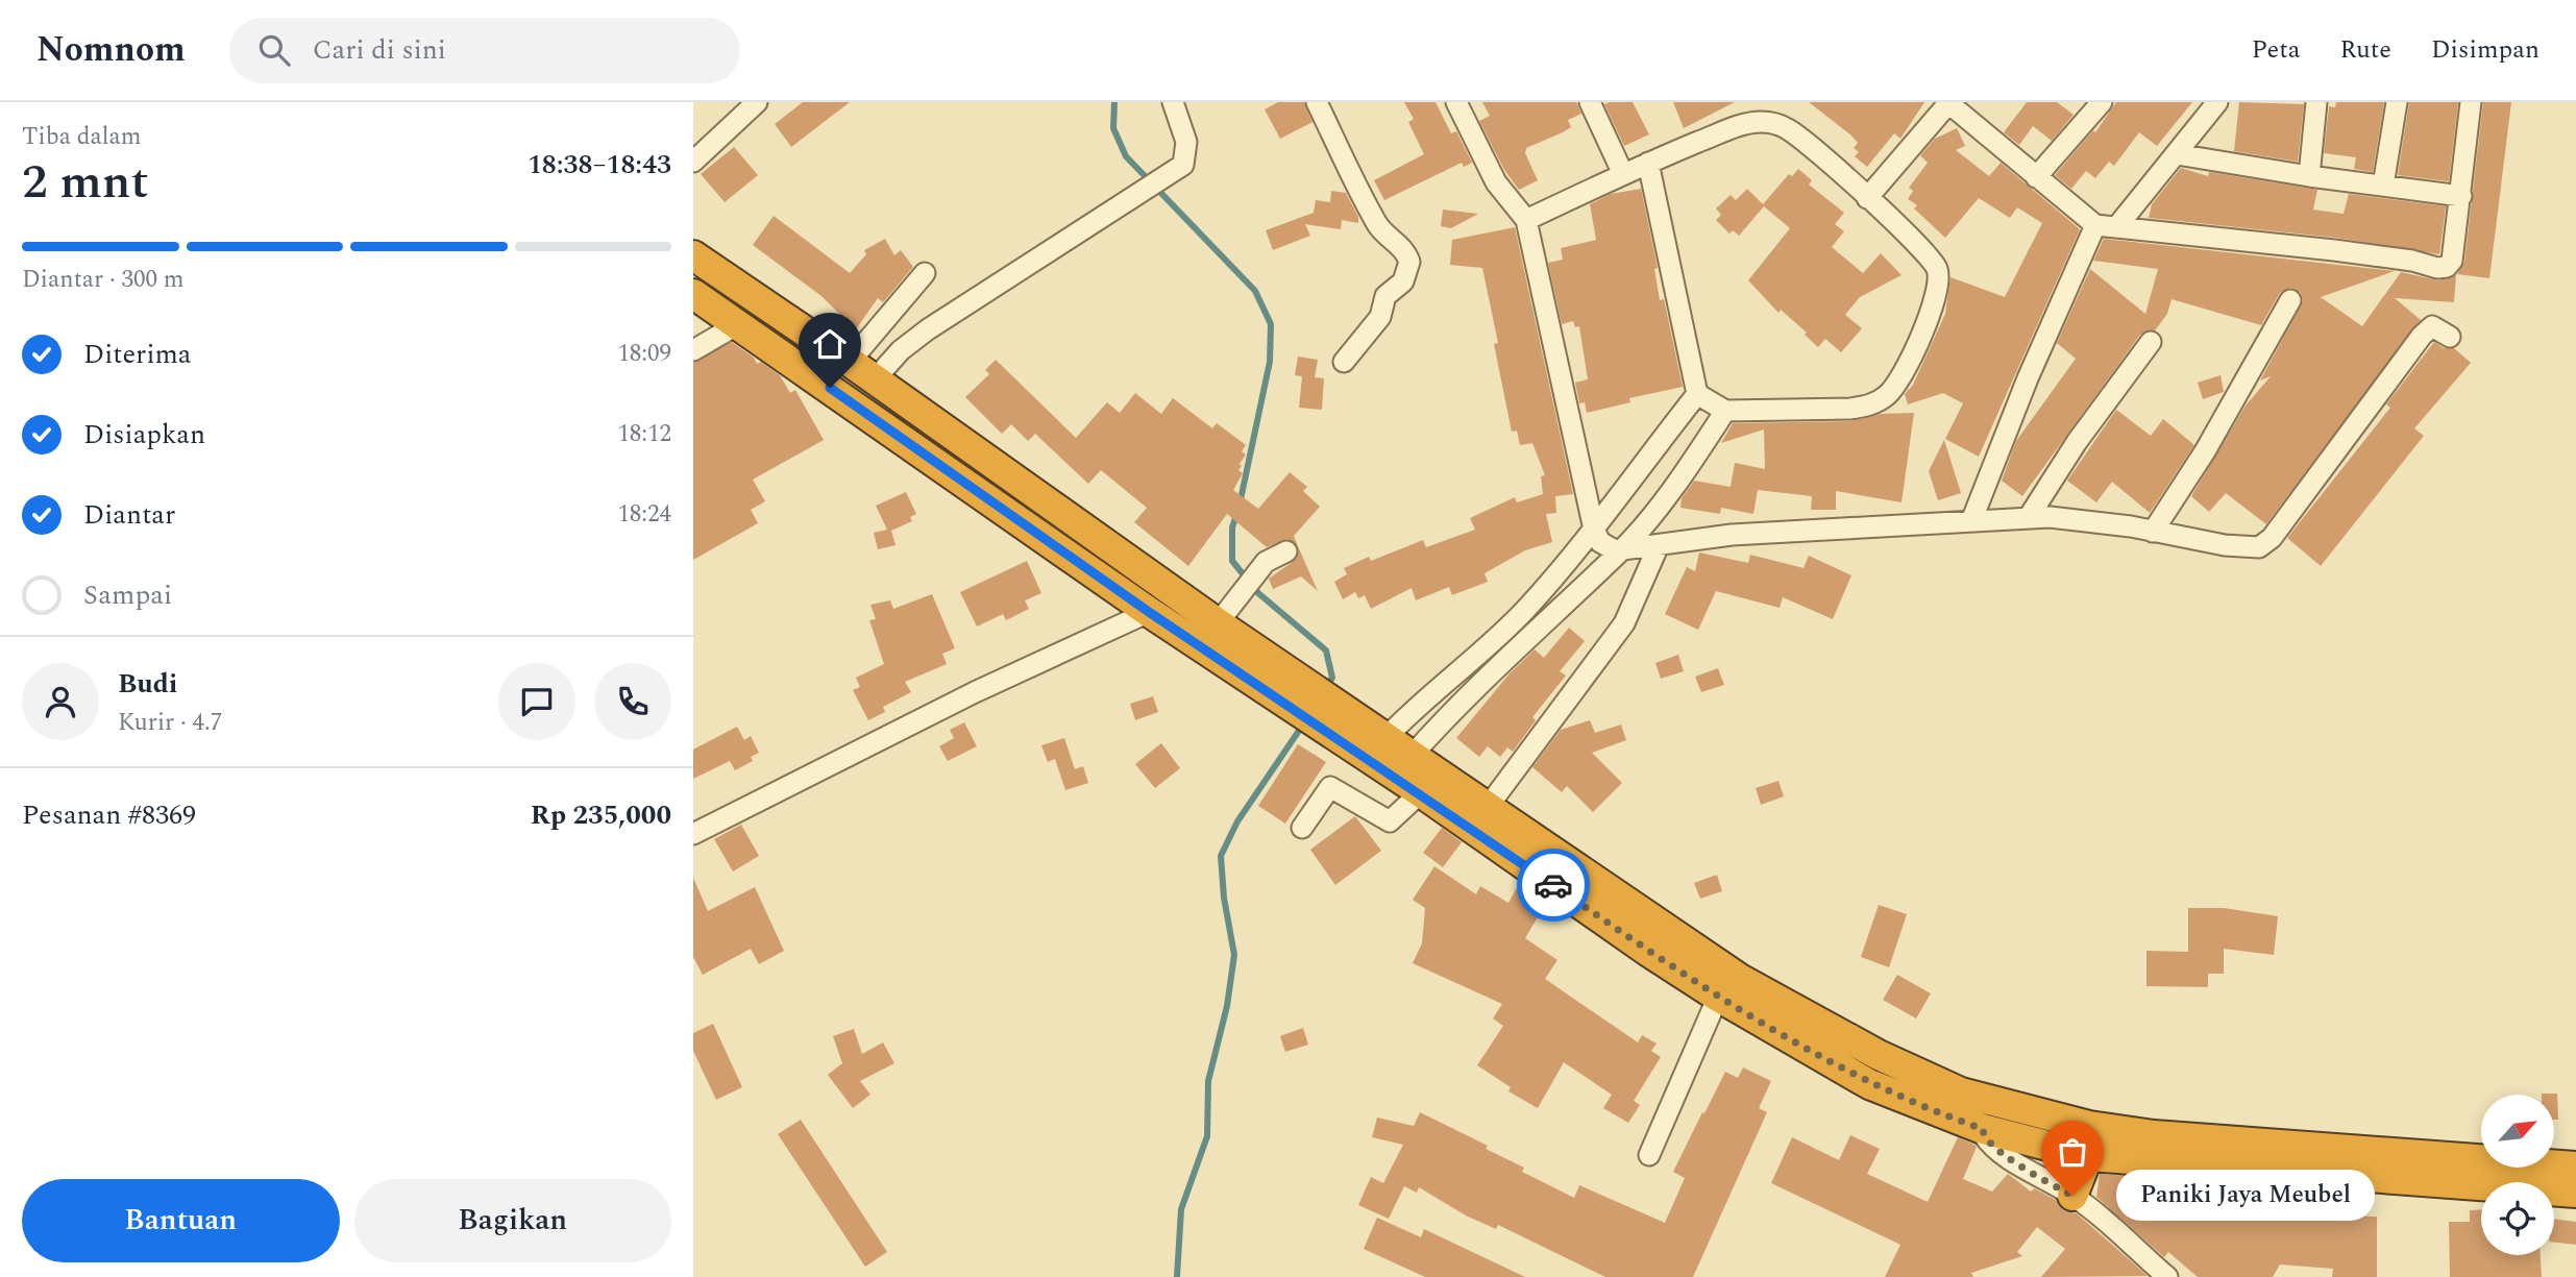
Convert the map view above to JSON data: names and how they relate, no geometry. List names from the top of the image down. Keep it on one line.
{"places":["Paniki Jaya Meubel"],"north":"top right","page":{"header":"Nomnom","search":"Cari di sini","nav":["Peta","Rute","Disimpan"],"heading":["2 mnt","Tiba dalam","18:38–18:43"],"panel":["Budi","Kurir · 4.7","Pesanan #8369","Rp 235,000"],"bar":"Diantar · 300 m","list":[["Diterima","18:09"],["Disiapkan","18:12"],["Diantar","18:24"],"Sampai"],"buttons":["Bantuan","Bagikan"],"bubble":"Paniki Jaya Meubel"}}
